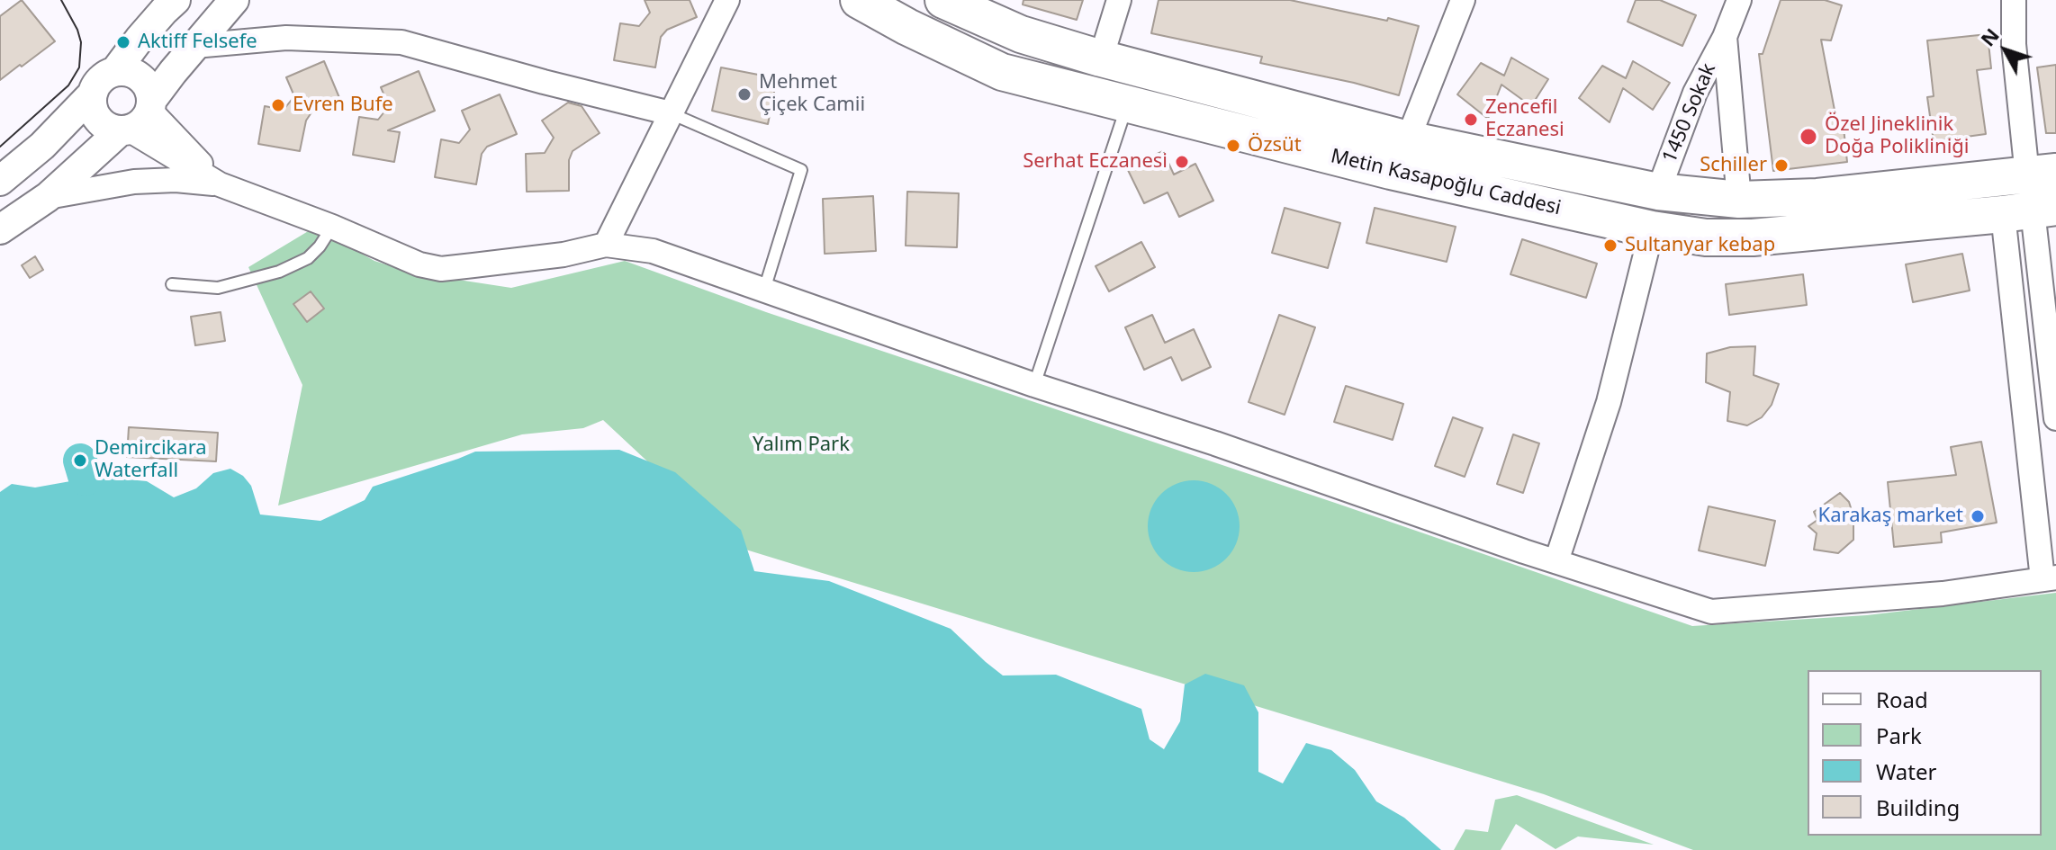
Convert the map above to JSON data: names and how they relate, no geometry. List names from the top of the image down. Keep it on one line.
{"streets":{"main road":["Metin Kasapoğlu Caddesi"],"street":["1450 Sokak"]},"crossings":[["1450 Sokak","Metin Kasapoğlu Caddesi"]],"parks":["Yalım Park"],"places":["Aktiff Felsefe","Mehmet Çiçek Camii","Evren Bufe","Zencefil Eczanesi","Özel Jineklinik Doğa Polikliniği","Özsüt","Serhat Eczanesi","Schiller","Sultanyar kebap","Demircikara Waterfall","Karakaş market"],"legend":["Road","Park","Water","Building"],"north":"top left"}
